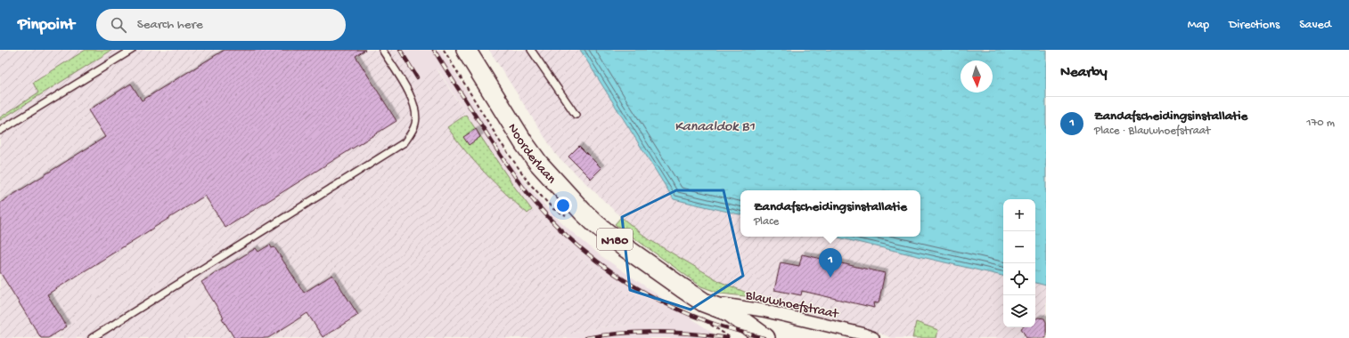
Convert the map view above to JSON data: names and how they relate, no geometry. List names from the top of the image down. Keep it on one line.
{"streets":{"main road":["Noorderlaan","N180"],"street":["Blauwhoefstraat"]},"crossings":[["Noorderlaan","N180"],["Noorderlaan","Blauwhoefstraat"],["N180","Blauwhoefstraat"]],"water":["Kanaaldok B1"],"north":"bottom","page":{"header":"Pinpoint","search":"Search here","nav":["Map","Directions","Saved"],"heading":"Nearby","list":[{"mark":"1","name":"Zandafscheidingsinstallatie","note":"Place · Blauwhoefstraat","value":"170 m"}],"popup":["Zandafscheidingsinstallatie","Place"],"map_buttons":["+","−"],"pins":"1"}}
